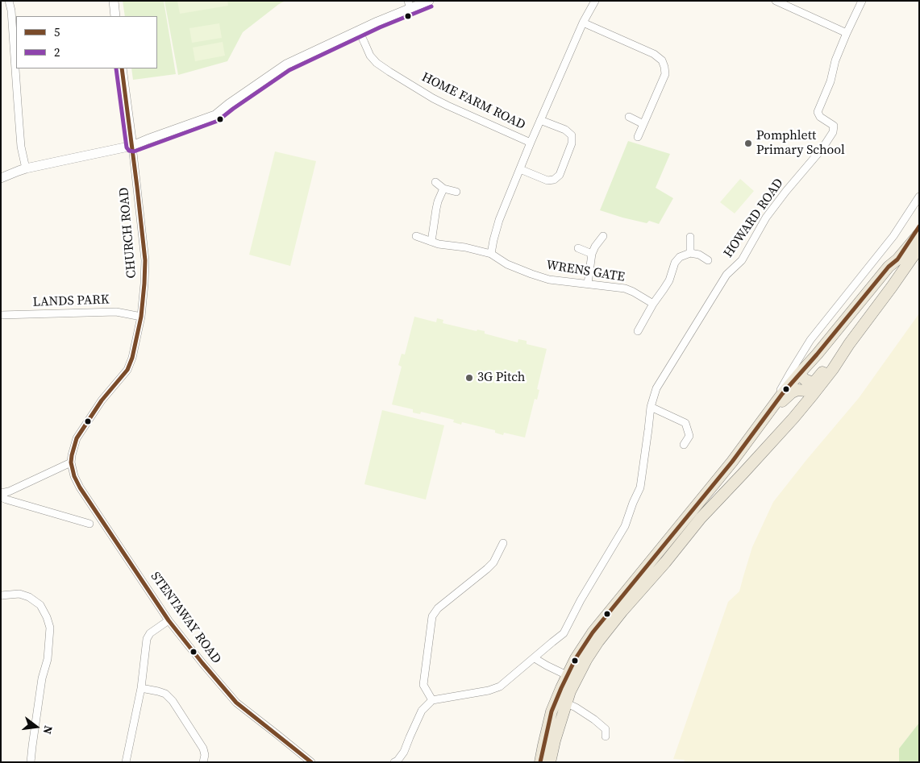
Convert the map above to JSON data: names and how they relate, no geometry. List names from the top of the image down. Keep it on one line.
{"streets":{"street":["HOME FARM ROAD","HOWARD ROAD","CHURCH ROAD","WRENS GATE","LANDS PARK","STENTAWAY ROAD"]},"crossings":[["CHURCH ROAD","LANDS PARK"],["CHURCH ROAD","STENTAWAY ROAD"]],"places":["Pomphlett Primary School","3G Pitch"],"lines":["transit line 2","transit line 5"],"legend":["5","2"],"north":"right"}
